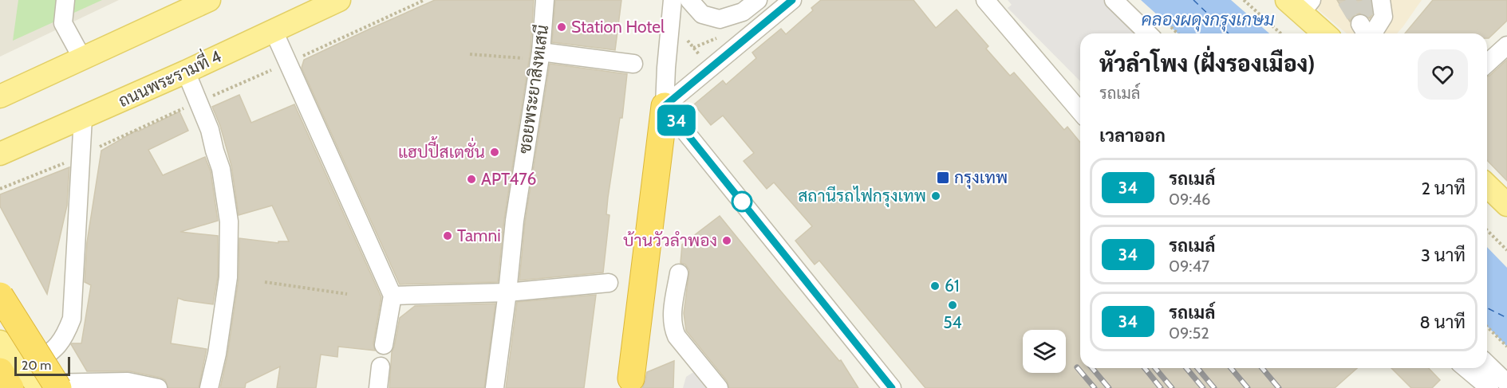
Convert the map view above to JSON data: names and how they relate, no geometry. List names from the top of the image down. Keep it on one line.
{"streets":{"main road":["ถนนพระรามที่ 4"],"street":["ซอยพระยาสิงหเสนี"]},"water":["คลองผดุงกรุงเกษม"],"places":{"other":["Station Hotel","แฮปปี้สเตชั่น","APT476","สถานีรถไฟกรุงเทพ","Tamni","บ้านวัวลำพอง","61","54"],"transit":["กรุงเทพ"]},"lines":["bus line 34"],"scale_bar":"20 m","page":{"on_map":"34","heading":[["หัวลำโพง (ฝั่งรองเมือง)","รถเมล์"],"เวลาออก"],"list":[{"mark":"34","name":"รถเมล์","note":"09:46","value":"2 นาที"},{"mark":"34","name":"รถเมล์","note":"09:47","value":"3 นาที"},{"mark":"34","name":"รถเมล์","note":"09:52","value":"8 นาที"}],"scale":"20 m"}}
